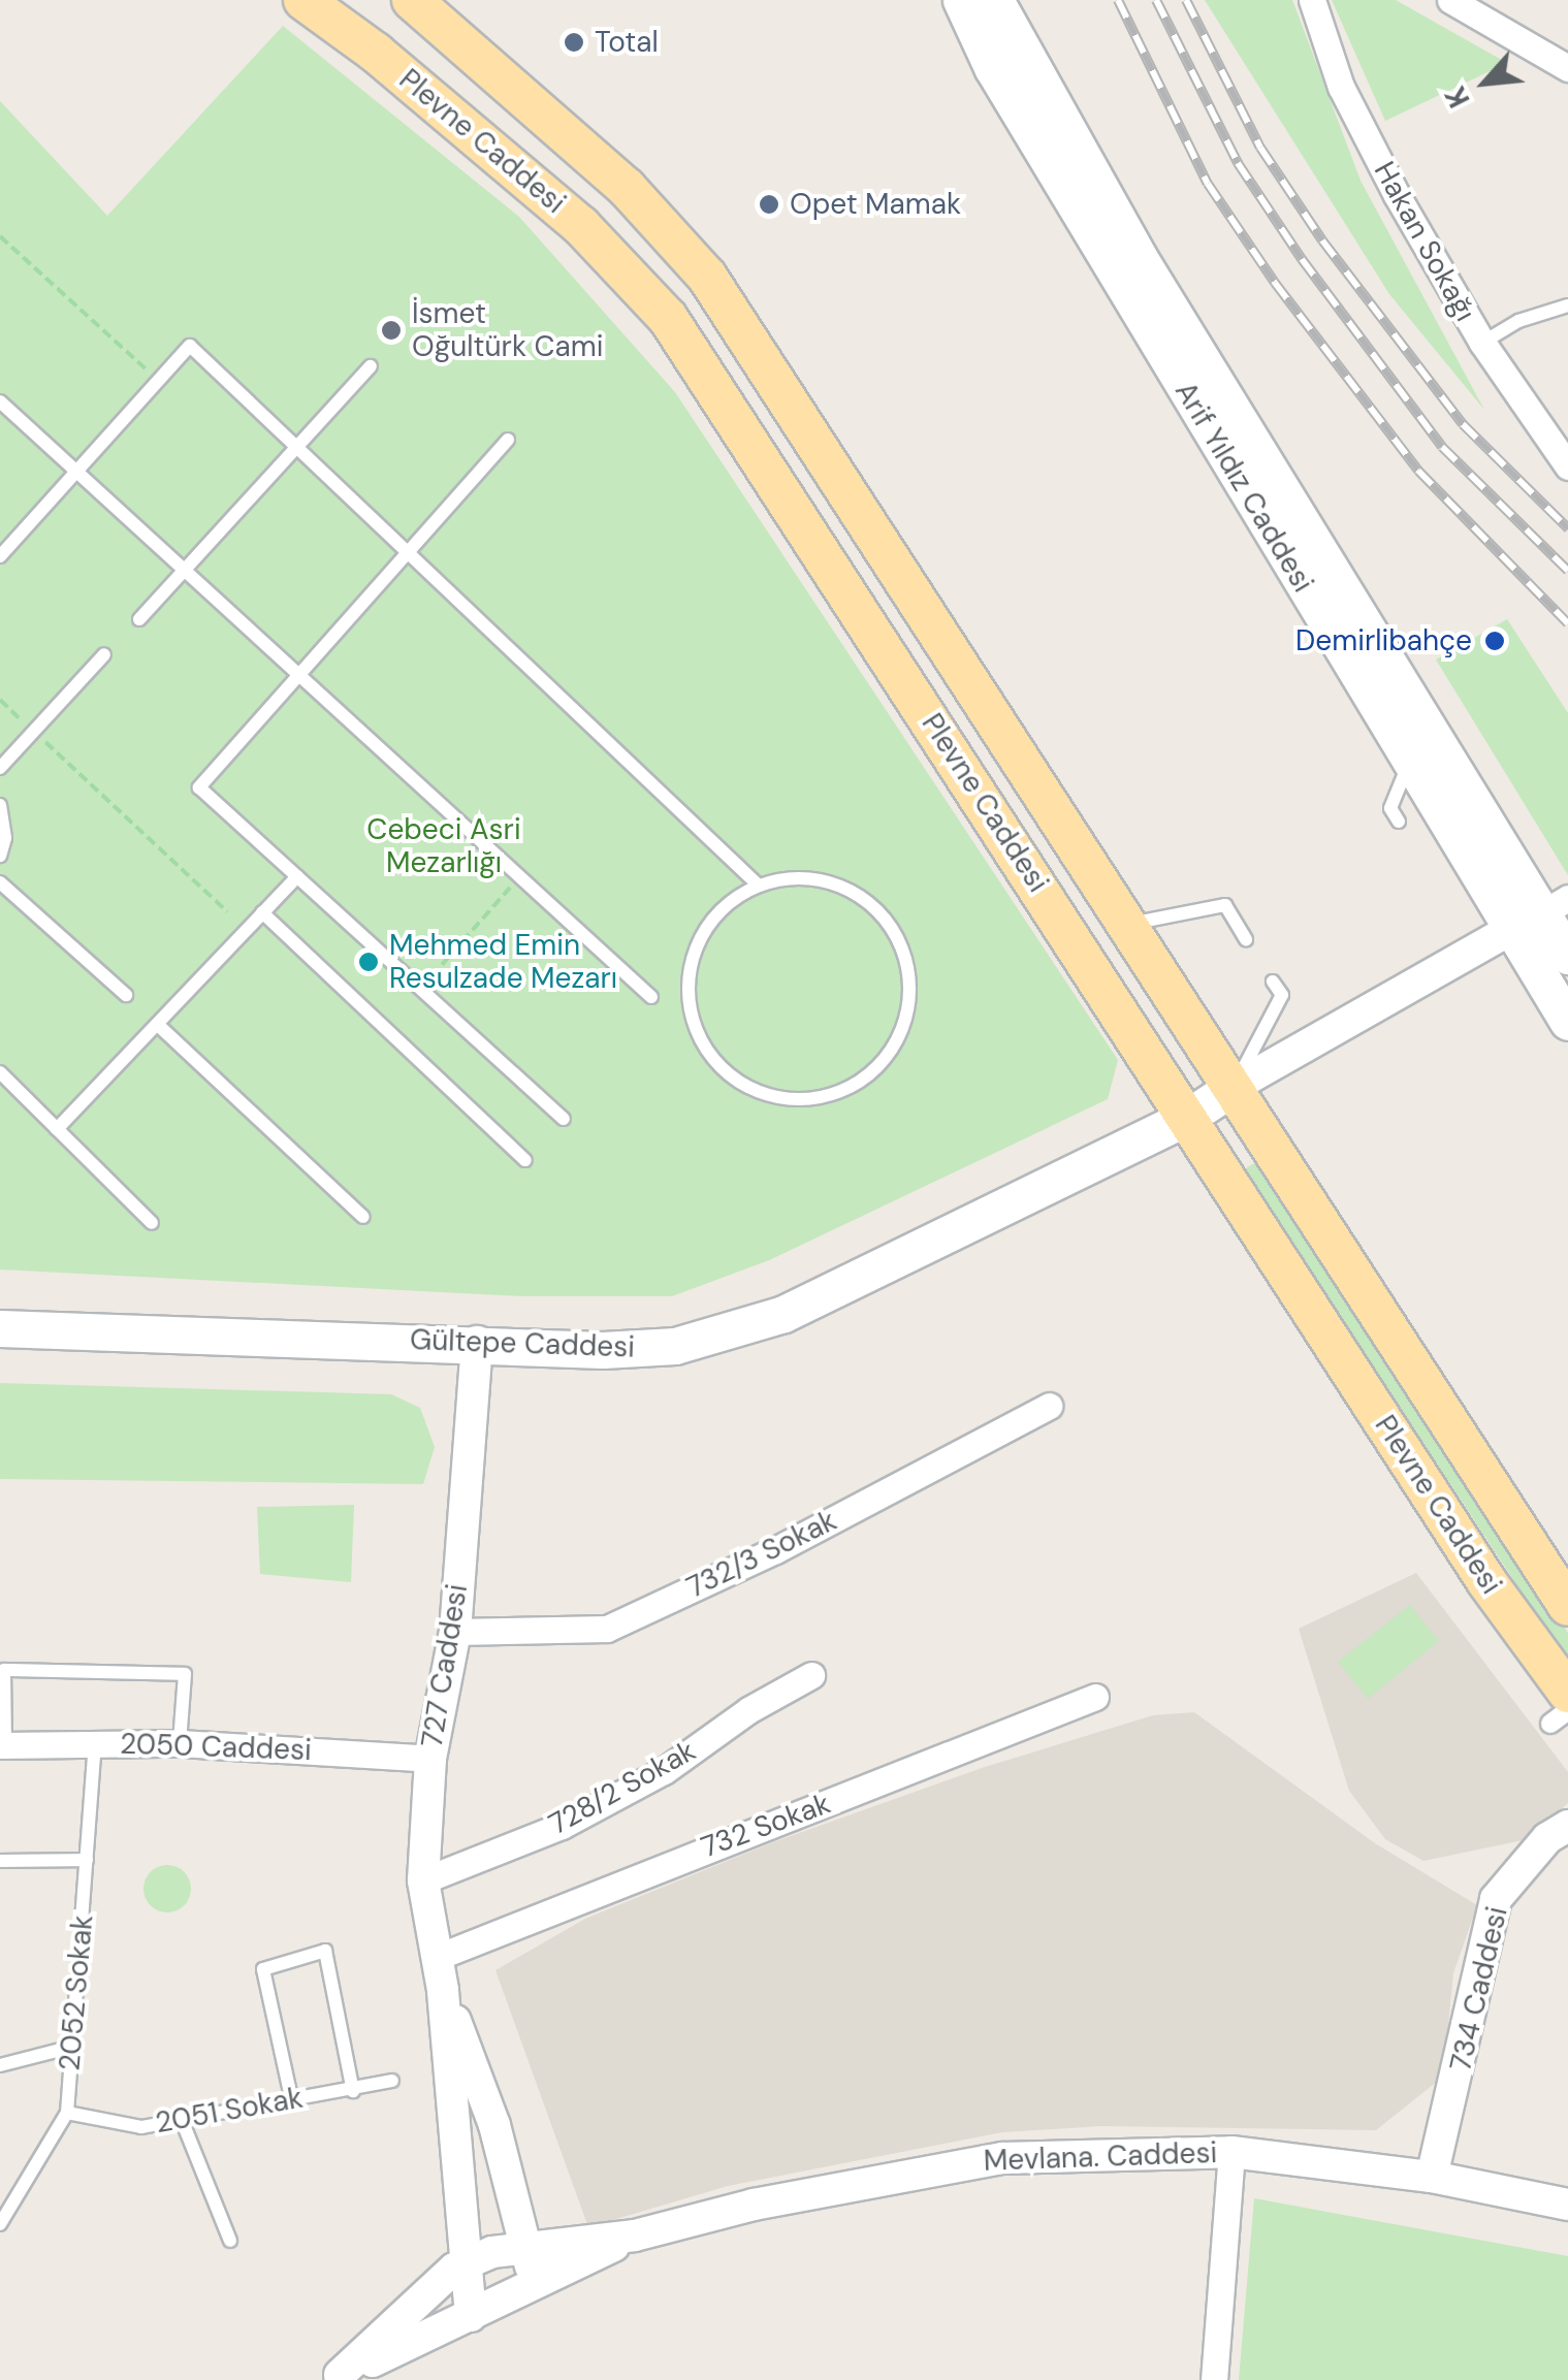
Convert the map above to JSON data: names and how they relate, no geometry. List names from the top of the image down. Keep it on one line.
{"streets":{"main road":["Plevne Caddesi","Arif Yıldız Caddesi","Gültepe Caddesi"],"street":["Hakan Sokağı","732/3 Sokak","727 Caddesi","2050 Caddesi","728/2 Sokak","732 Sokak","734 Caddesi","Mevlana. Caddesi"],"lane":["2052 Sokak","2051 Sokak"]},"crossings":[["Plevne Caddesi","Gültepe Caddesi"],["Gültepe Caddesi","727 Caddesi"],["732/3 Sokak","727 Caddesi"],["727 Caddesi","2050 Caddesi"],["727 Caddesi","728/2 Sokak"],["727 Caddesi","732 Sokak"],["727 Caddesi","Mevlana. Caddesi"],["2050 Caddesi","2052 Sokak"],["734 Caddesi","Mevlana. Caddesi"],["2052 Sokak","2051 Sokak"]],"parks":["Cebeci Asri Mezarlığı"],"places":["Total","Opet Mamak","İsmet Oğultürk Cami","Demirlibahçe","Mehmed Emin Resulzade Mezarı"],"north":"bottom left"}
